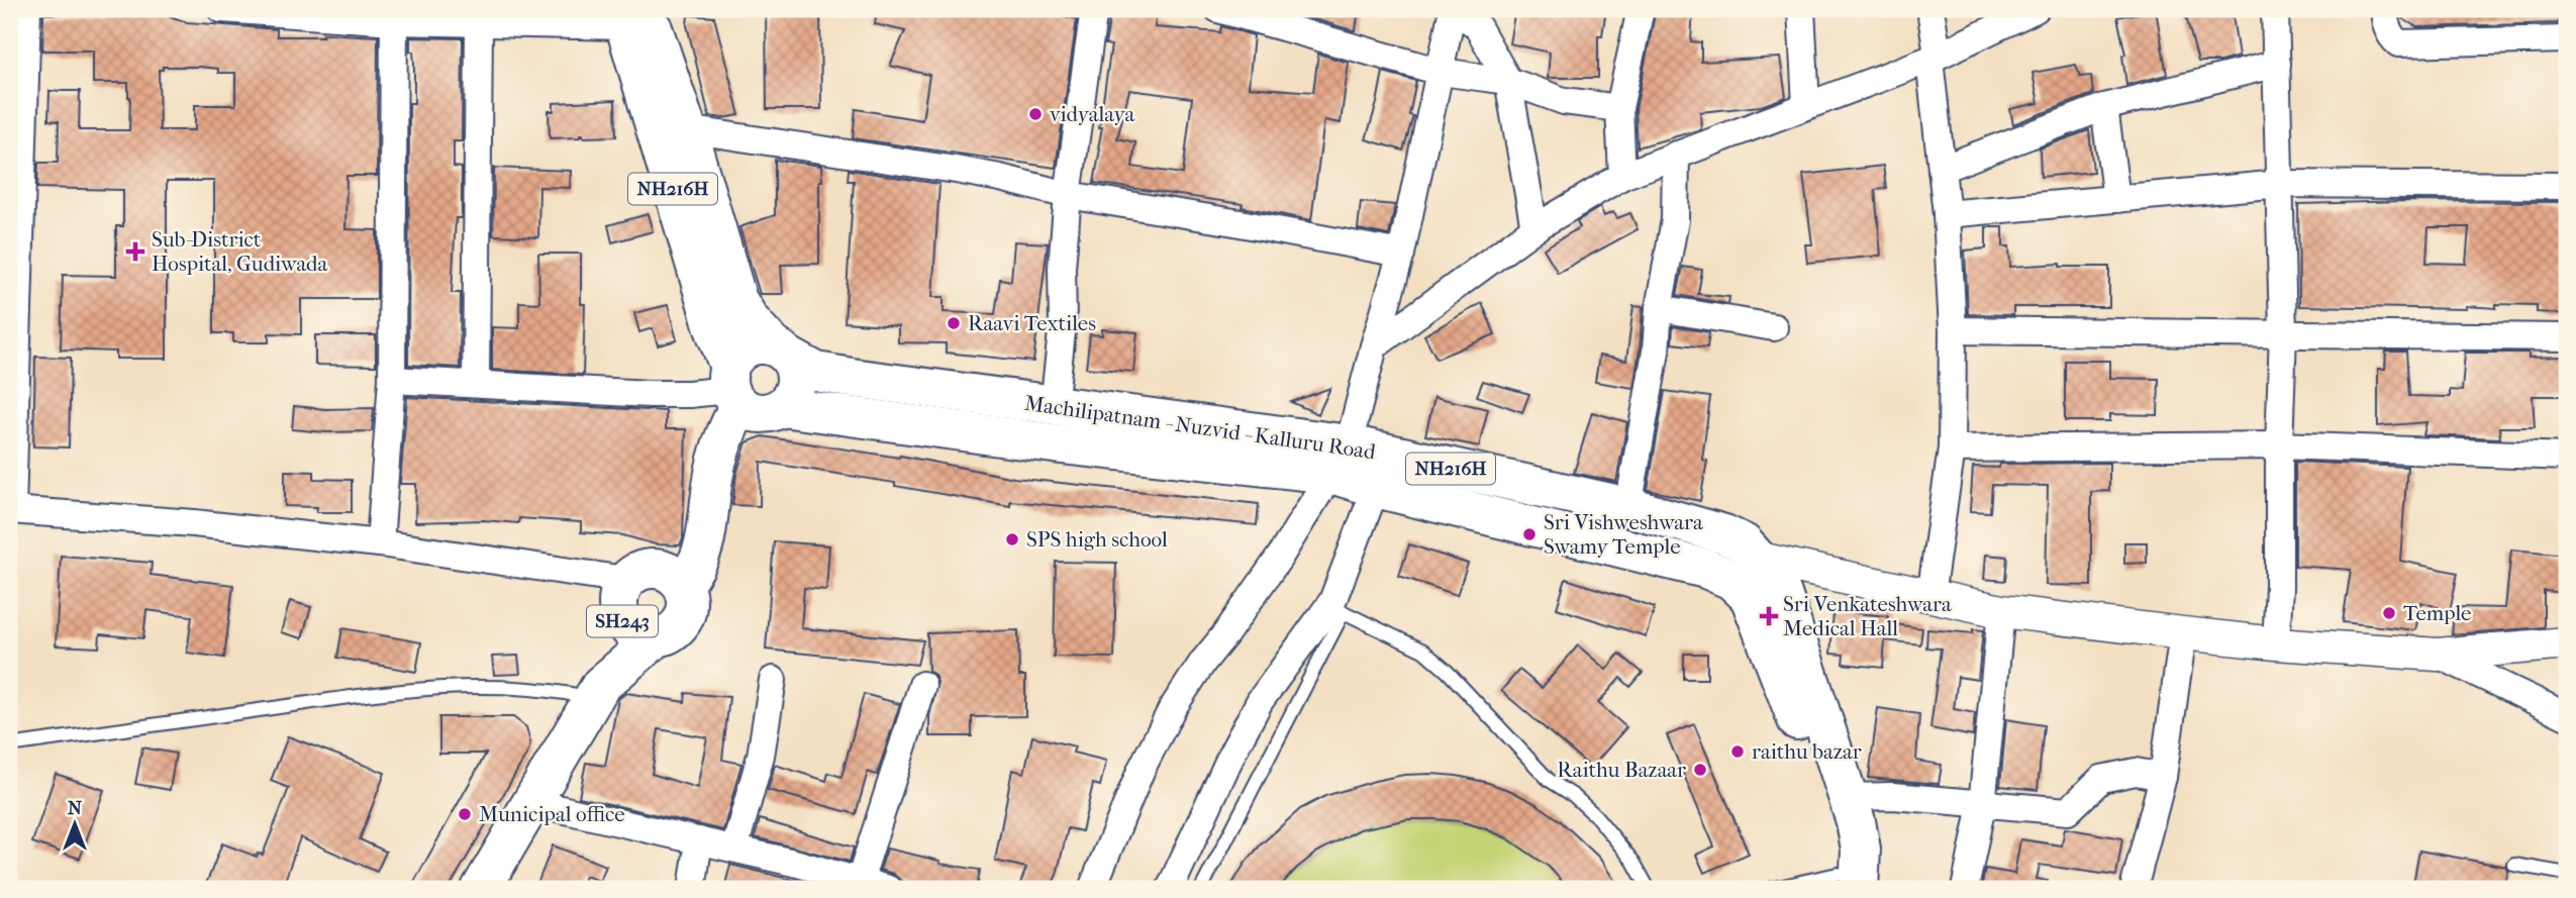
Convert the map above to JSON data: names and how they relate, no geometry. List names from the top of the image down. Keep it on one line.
{"streets":{"main road":["NH216H","Machilipatnam - Nuzvid - Kalluru Road","SH243"]},"crossings":[["NH216H","Machilipatnam - Nuzvid - Kalluru Road"]],"places":{"other":["vidyalaya","Raavi Textiles","Sri Vishweshwara Swamy Temple","SPS high school","Temple","raithu bazar","Raithu Bazaar","Municipal office"],"health":["Sub-District Hospital, Gudiwada","Sri Venkateshwara Medical Hall"]},"north":"top"}
